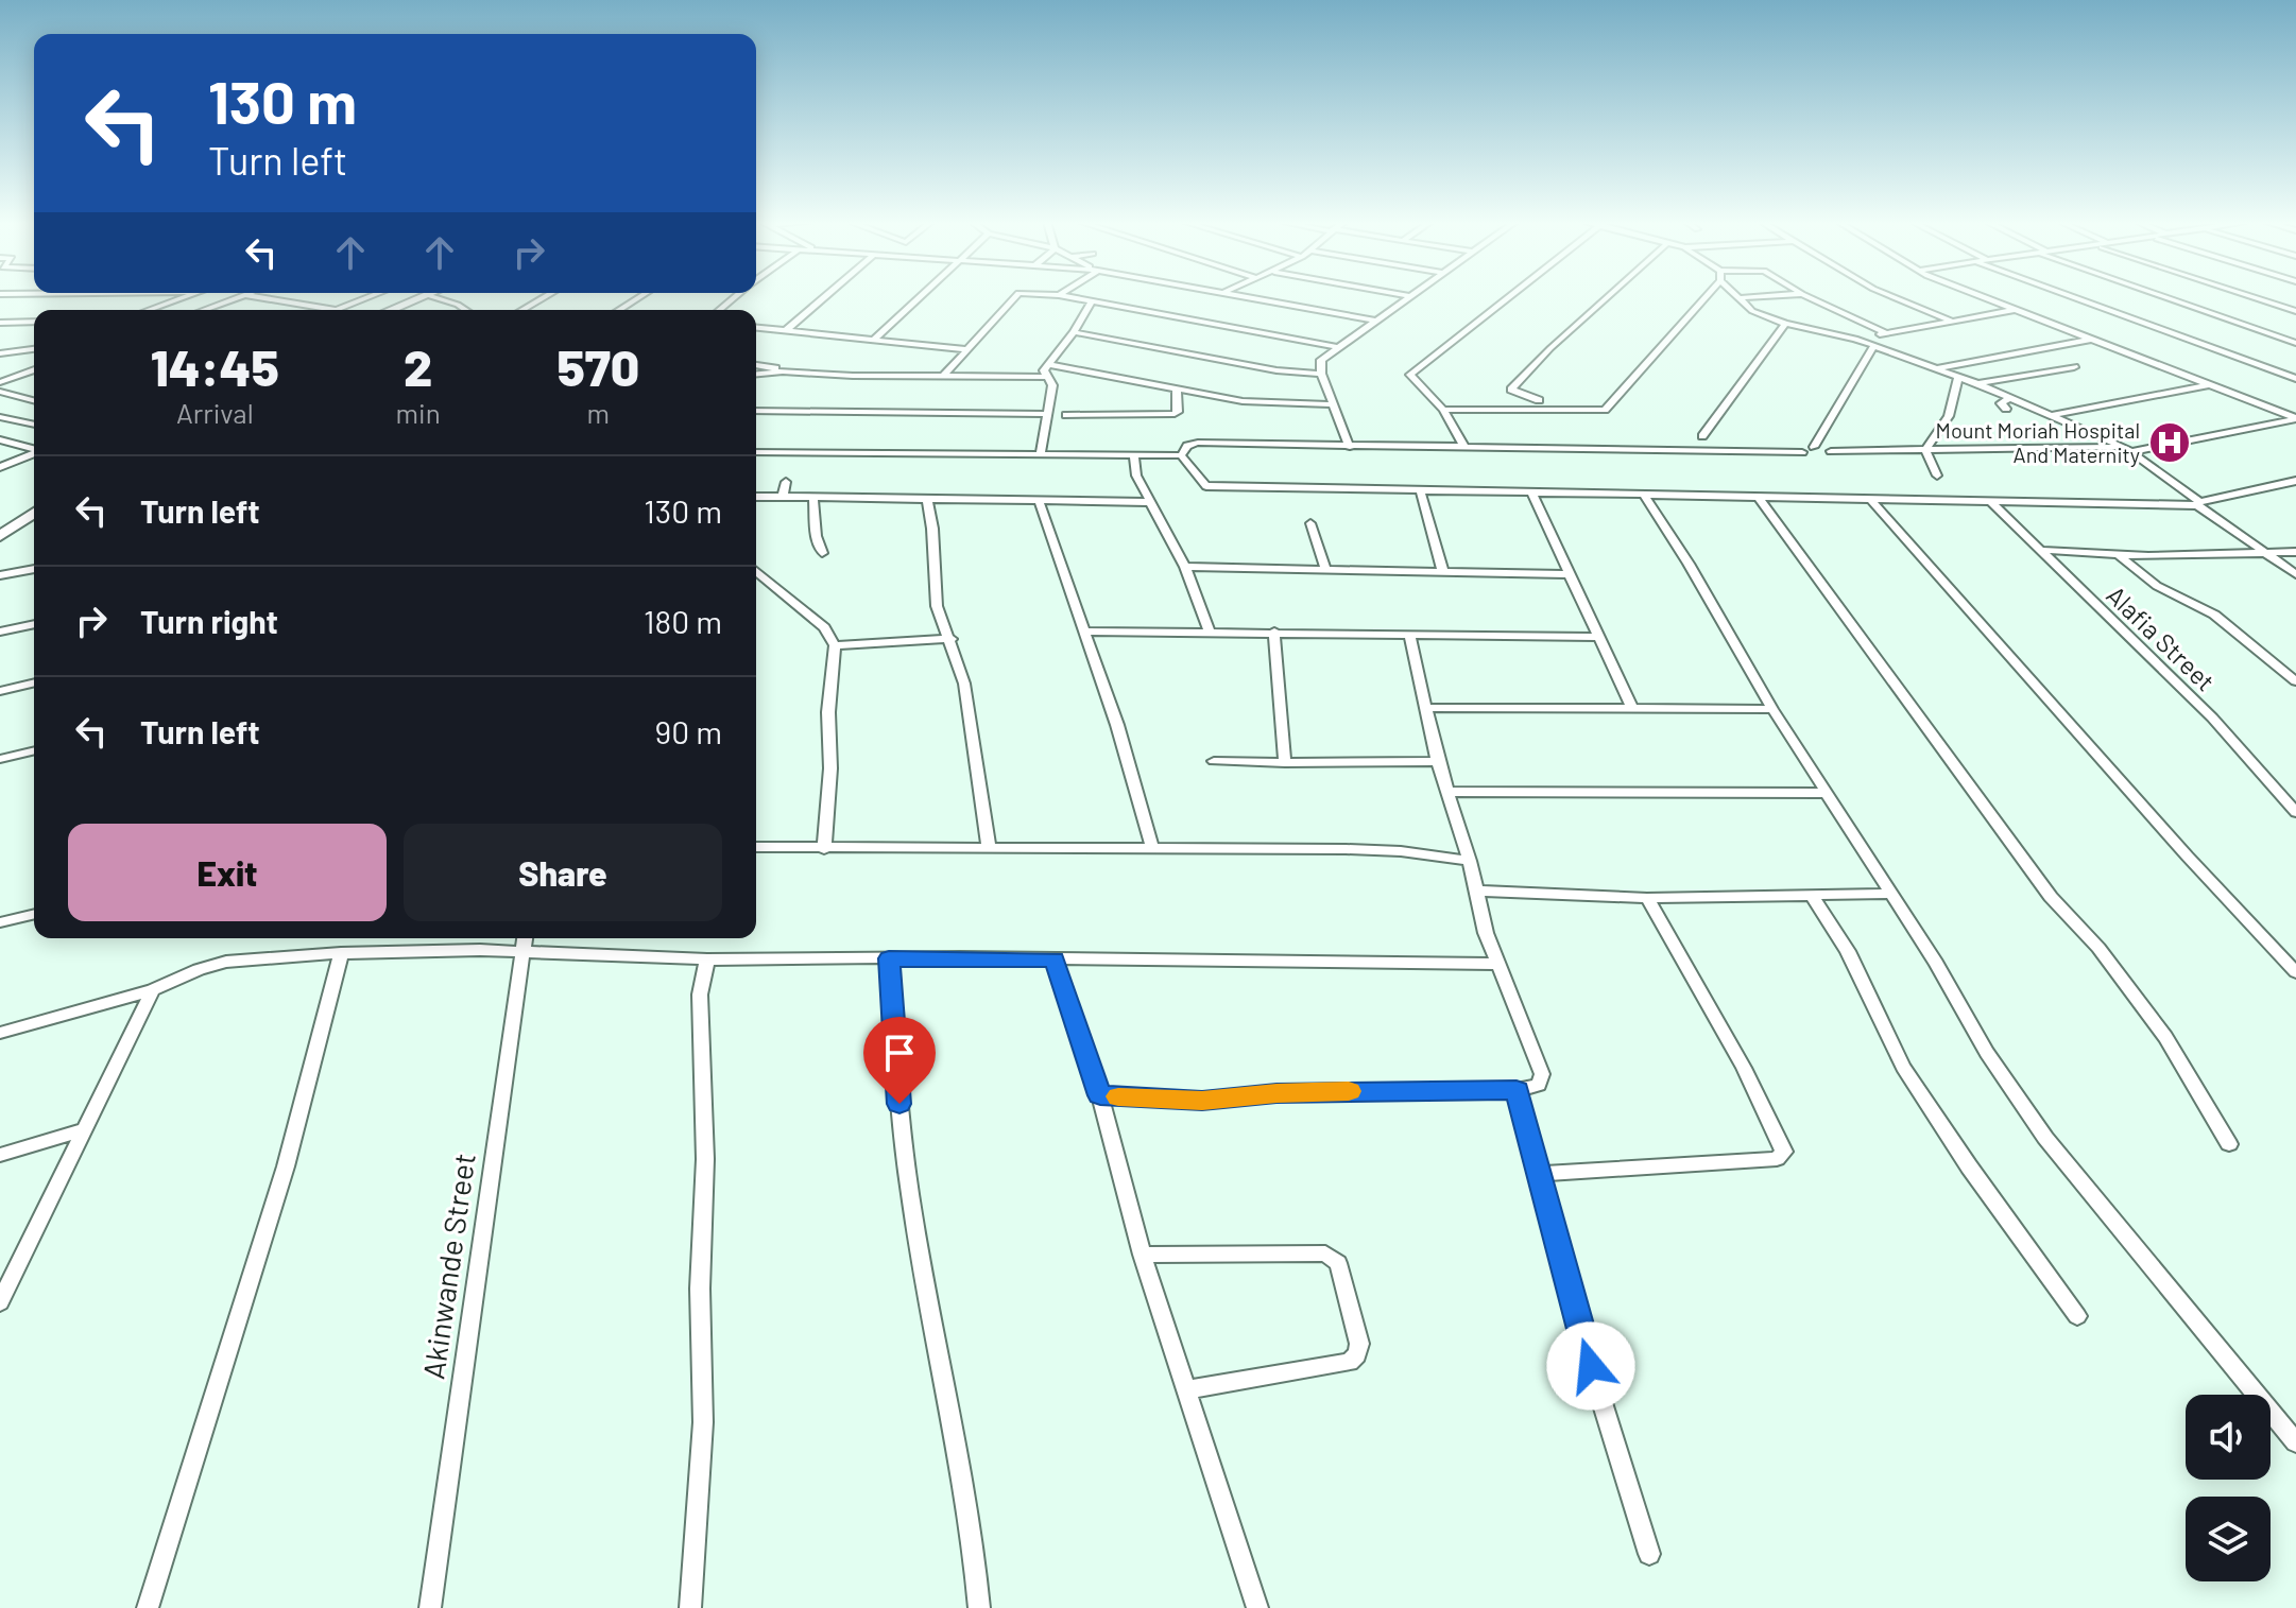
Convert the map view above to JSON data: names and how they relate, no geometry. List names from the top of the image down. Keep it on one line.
{"streets":{"street":["Alafia Street","Akinwande Street"]},"places":{"hospital":["Mount Moriah Hospital And Maternity"]},"page":{"turn":["130 m","Turn left"],"eta":["14:45","Arrival","2","min","570","m"],"list":[{"name":"Turn left","value":"130 m"},{"name":"Turn right","value":"180 m"},{"name":"Turn left","value":"90 m"}],"buttons":["Exit","Share"]}}
